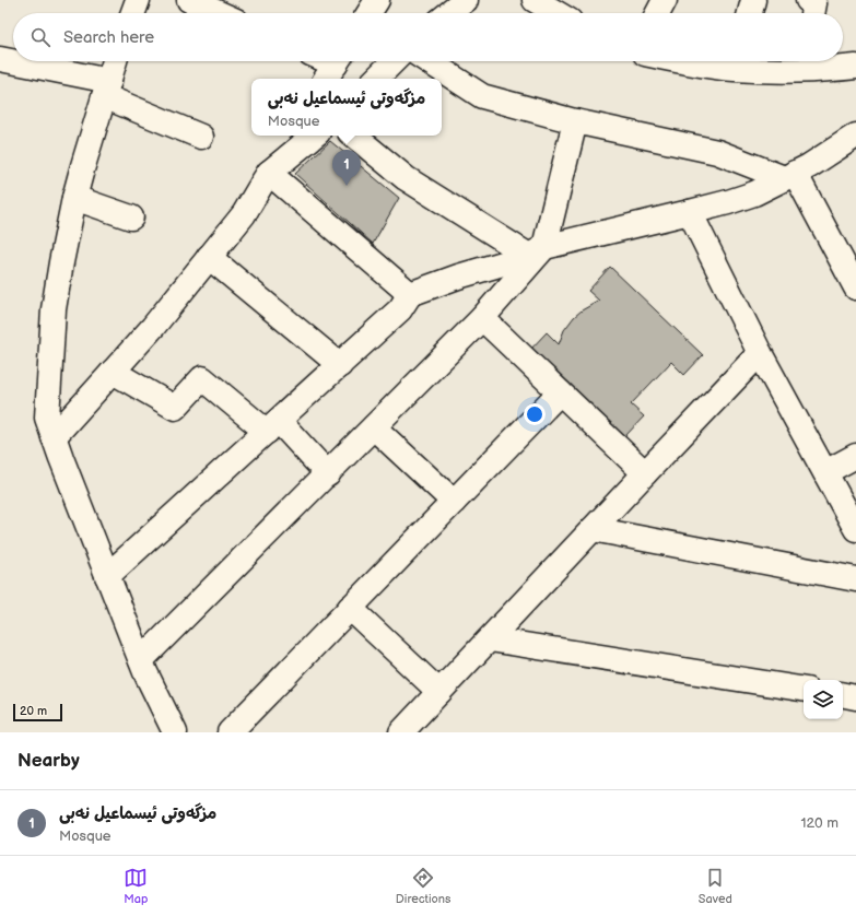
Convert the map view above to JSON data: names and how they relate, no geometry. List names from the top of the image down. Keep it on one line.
{"scale_bar":"20 m","page":{"search":"Search here","popup":["مزگەوتی ئیسماعیل نەبی","Mosque"],"pins":"1","scale":"20 m","heading":"Nearby","list":[{"mark":"1","name":"مزگەوتی ئیسماعیل نەبی","note":"Mosque","value":"120 m"}],"nav":["Map","Directions","Saved"]}}
